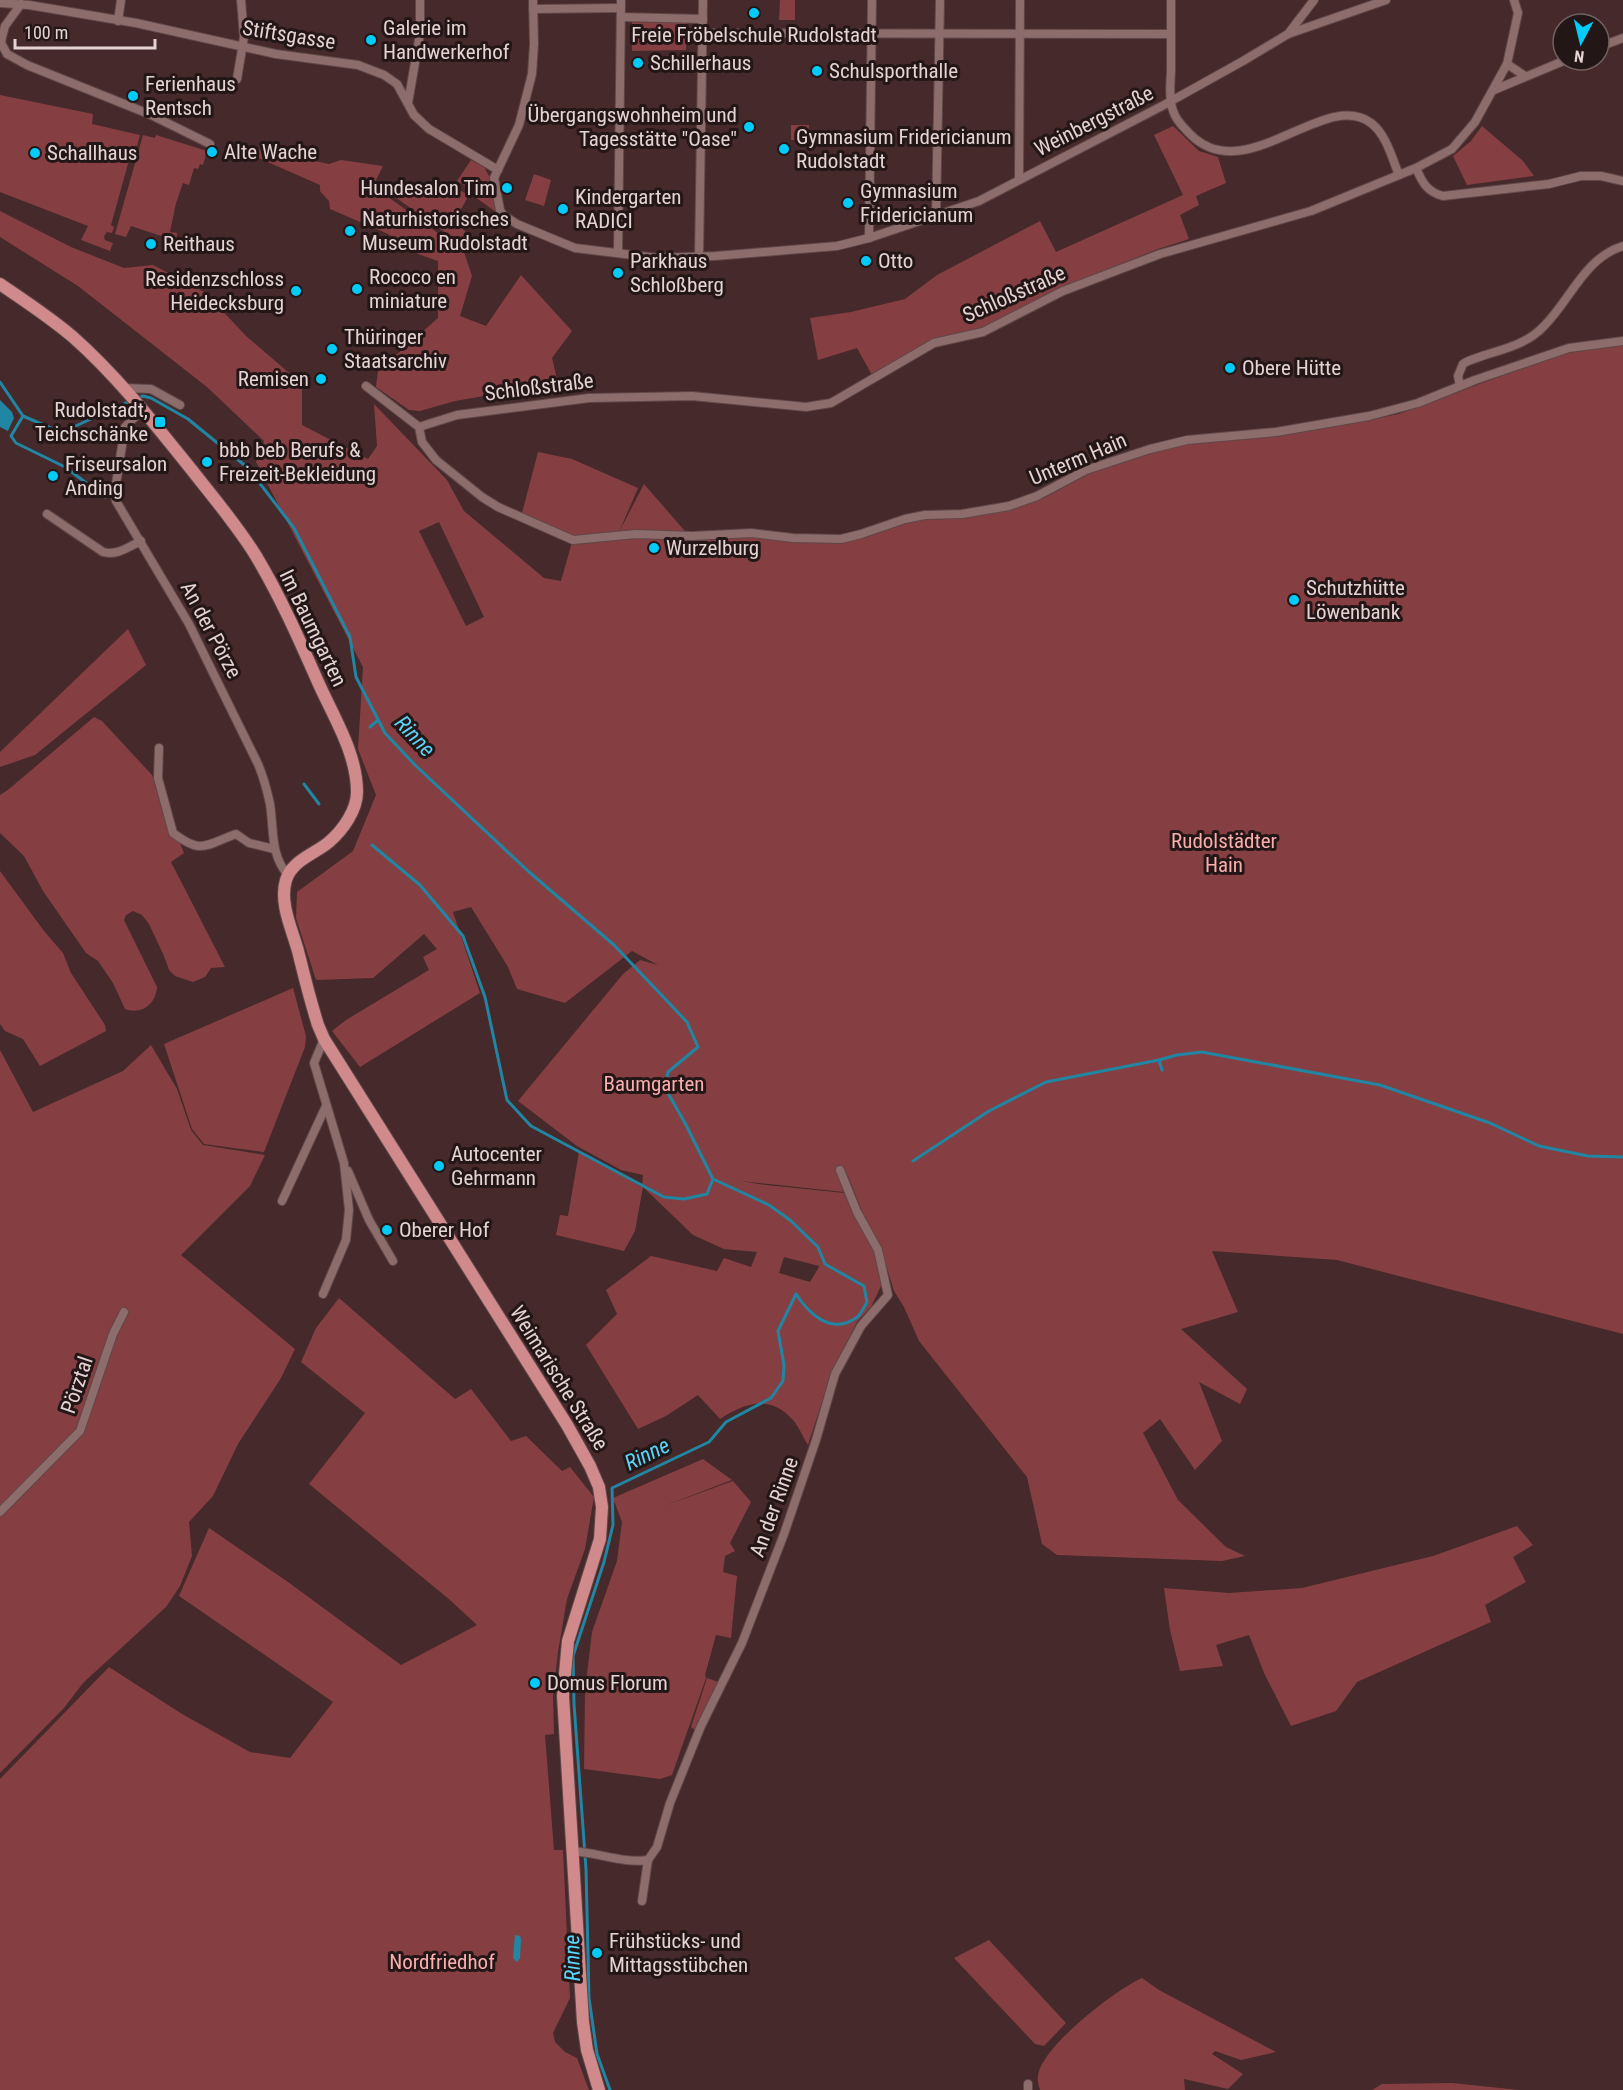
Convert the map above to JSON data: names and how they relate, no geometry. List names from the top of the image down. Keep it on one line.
{"streets":{"main road":["Im Baumgarten","Weimarische Straße"],"street":["Stiftsgasse","Weinbergstraße","Schloßstraße","Unterm Hain","An der Pörze","Pörztal","An der Rinne"]},"crossings":[["Schloßstraße","Unterm Hain"],["Im Baumgarten","An der Pörze"],["Im Baumgarten","Weimarische Straße"],["An der Pörze","Weimarische Straße"]],"water":["Rinne"],"parks":["Rudolstädter Hain","Baumgarten","Nordfriedhof"],"places":{"other":["Freie Fröbelschule Rudolstadt","Galerie im Handwerkerhof","Schillerhaus","Schulsporthalle","Ferienhaus Rentsch","Übergangswohnheim und Tagesstätte \"Oase\"","Gymnasium Fridericianum Rudolstadt","Alte Wache","Schallhaus","Hundesalon Tim","Gymnasium Fridericianum","Kindergarten RADICI","Naturhistorisches Museum Rudolstadt","Reithaus","Otto","Parkhaus Schloßberg","Rococo en miniature","Residenzschloss Heidecksburg","Thüringer Staatsarchiv","Obere Hütte","Remisen","bbb beb Berufs & Freizeit-Bekleidung","Friseursalon Anding","Wurzelburg","Schutzhütte Löwenbank","Autocenter Gehrmann","Oberer Hof","Domus Florum","Frühstücks- und Mittagsstübchen"],"transit":["Rudolstadt, Teichschänke"]},"scale_bar":"100 m","north":"bottom"}
